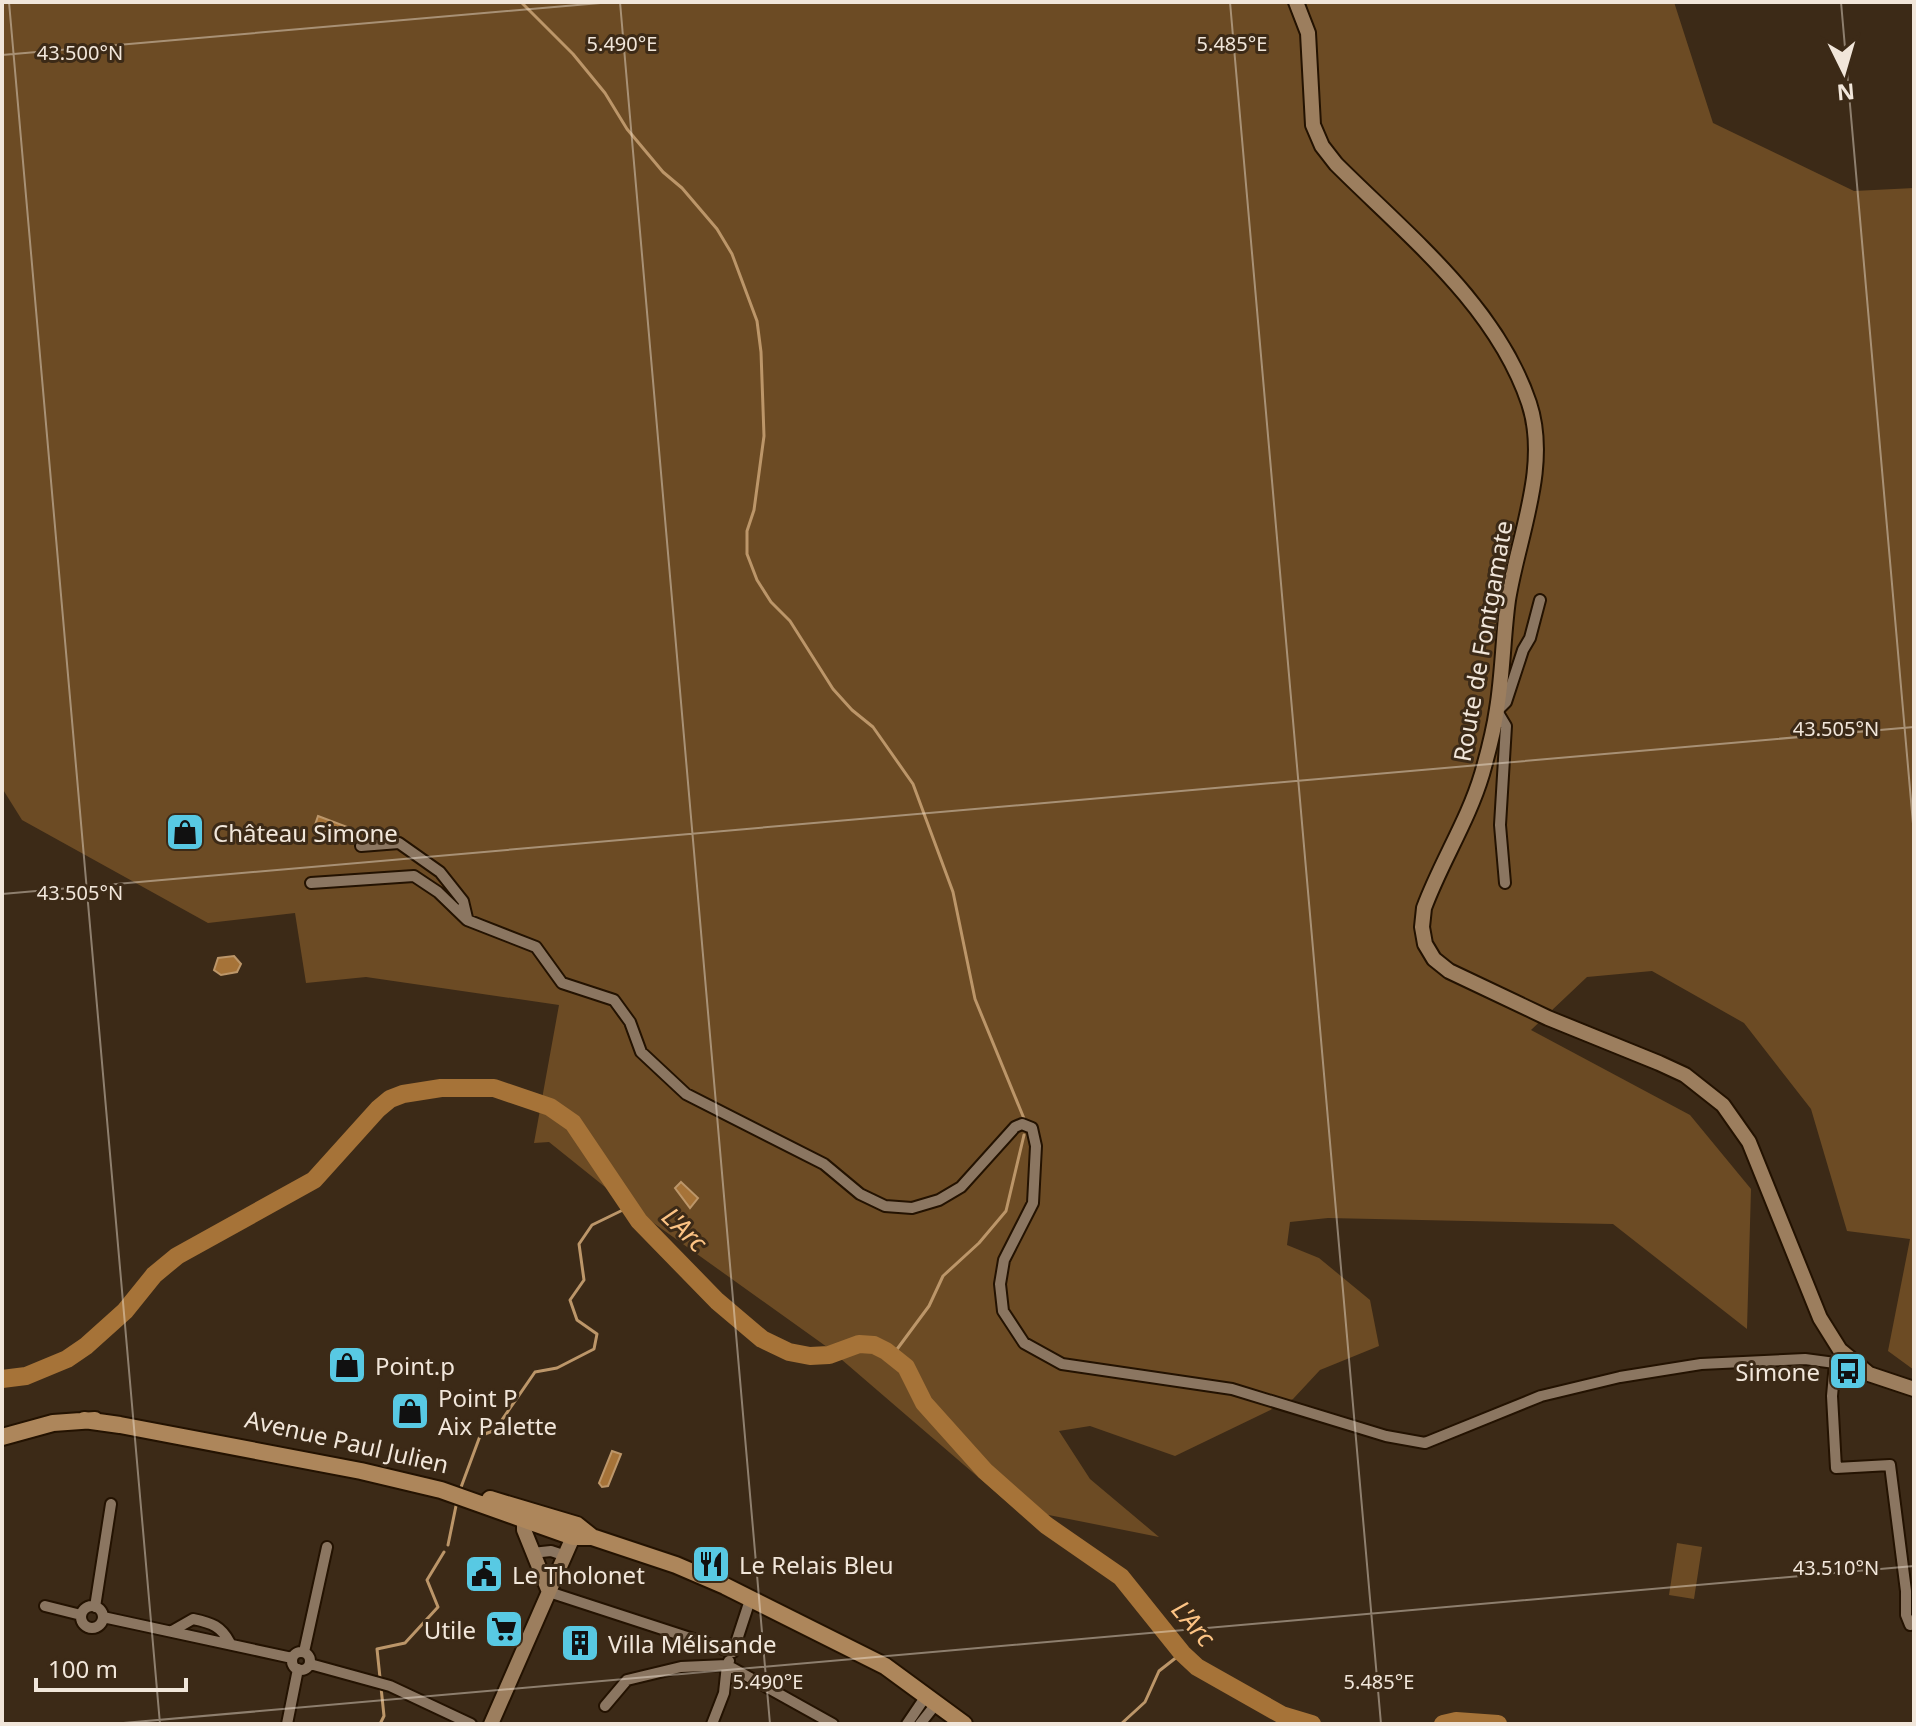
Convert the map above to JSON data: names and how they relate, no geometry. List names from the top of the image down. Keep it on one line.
{"streets":{"main road":["Avenue Paul Julien"],"street":["Route de Fontgamate"]},"water":["L'Arc"],"places":{"shop":["Château Simone","Point.p","Point P Aix Palette"],"bus stop":["Simone"],"restaurant":["Le Relais Bleu"],"public building":["Le Tholonet"],"supermarket":["Utile"],"building":["Villa Mélisande"]},"scale_bar":"100 m","north":"bottom","coordinates":["5.490°E","5.485°E","43.500°N","43.505°N","43.510°N"]}
